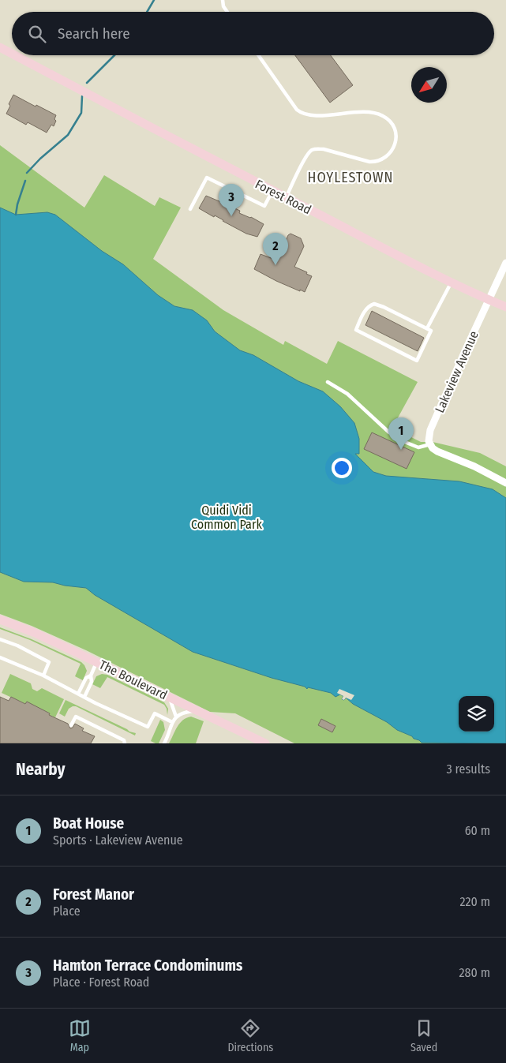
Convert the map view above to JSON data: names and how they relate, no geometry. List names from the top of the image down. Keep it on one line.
{"streets":{"street":["Forest Road","Lakeview Avenue","The Boulevard"]},"crossings":[["Forest Road","Lakeview Avenue"]],"districts":["HOYLESTOWN"],"parks":["Quidi Vidi Common Park"],"north":"bottom left","page":{"search":"Search here","pins":["3","2","1"],"heading":["Nearby","3 results"],"list":[{"mark":"1","name":"Boat House","note":"Sports · Lakeview Avenue","value":"60 m"},{"mark":"2","name":"Forest Manor","note":"Place","value":"220 m"},{"mark":"3","name":"Hamton Terrace Condominums","note":"Place · Forest Road","value":"280 m"}],"nav":["Map","Directions","Saved"]}}
